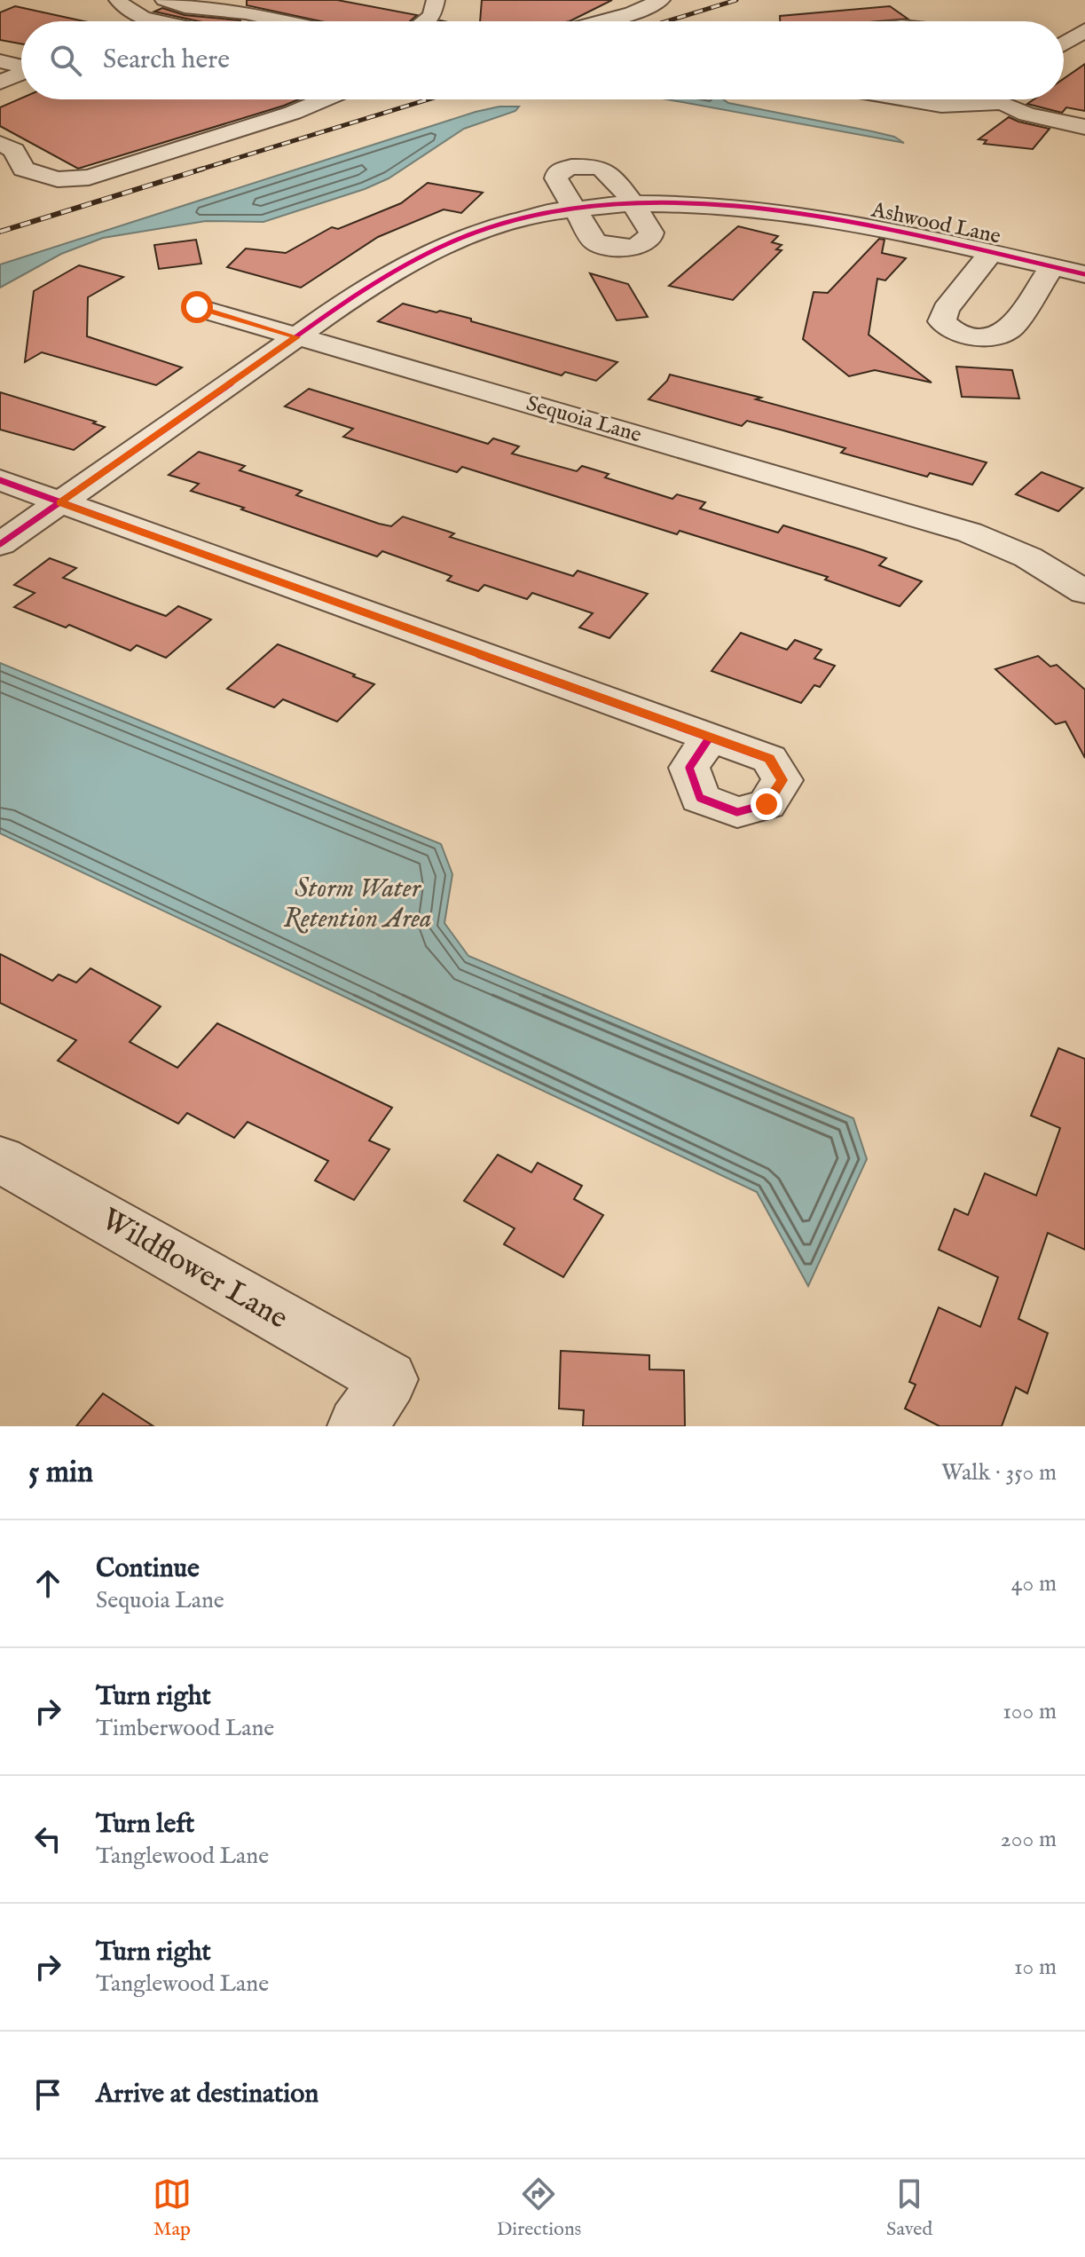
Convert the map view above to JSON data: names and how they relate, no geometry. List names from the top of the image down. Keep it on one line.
{"streets":{"street":["Ashwood Lane","Sequoia Lane","Wildflower Lane"]},"crossings":[["Ashwood Lane","Sequoia Lane"]],"water":["Storm Water Retention Area"],"page":{"search":"Search here","heading":["5 min","Walk · 350 m"],"list":[["Continue","Sequoia Lane","40 m"],["Turn right","Timberwood Lane","100 m"],["Turn left","Tanglewood Lane","200 m"],["Turn right","Tanglewood Lane","10 m"],"Arrive at destination"],"nav":["Map","Directions","Saved"]}}
